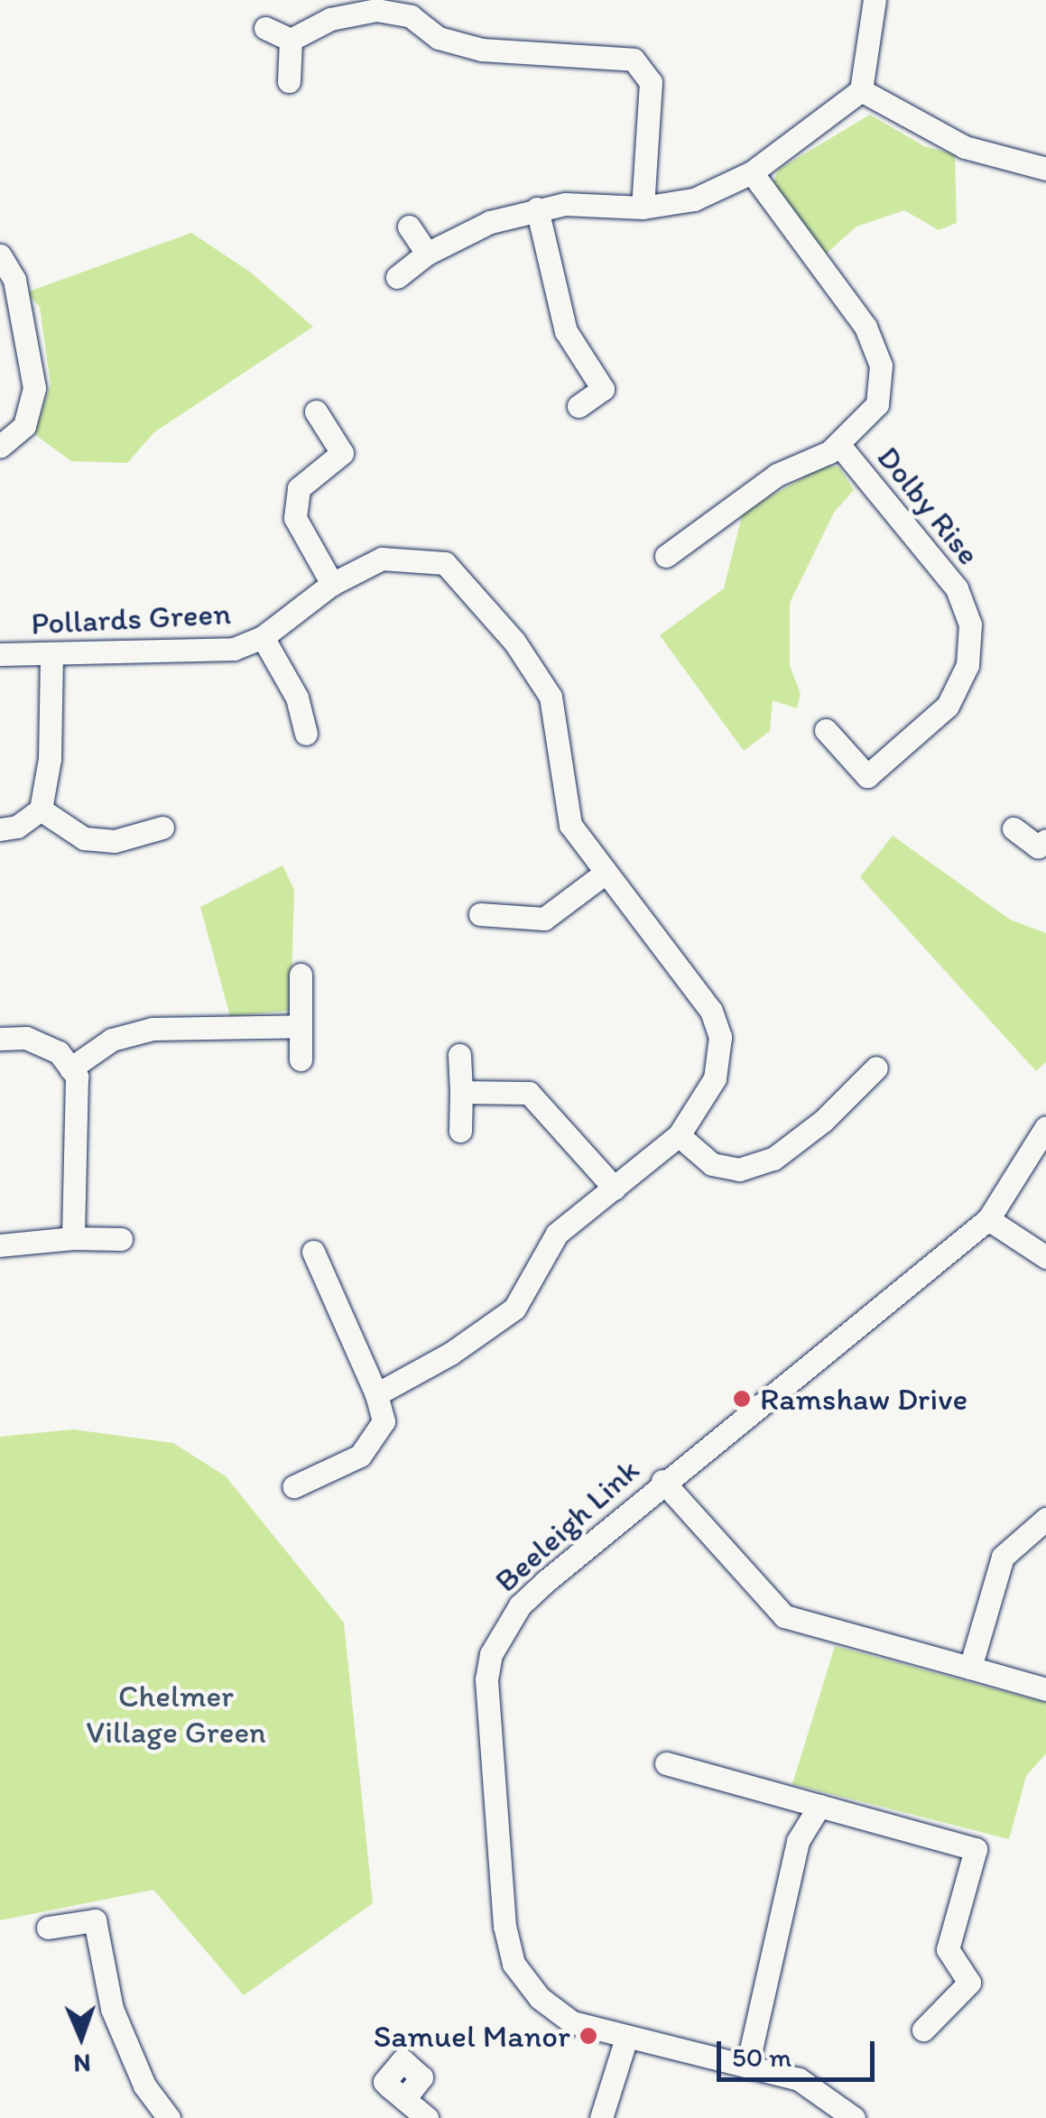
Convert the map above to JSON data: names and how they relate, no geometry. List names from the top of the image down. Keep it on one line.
{"streets":{"street":["Dolby Rise","Pollards Green","Beeleigh Link"]},"parks":["Chelmer Village Green"],"places":["Ramshaw Drive","Samuel Manor"],"scale_bar":"50 m","north":"bottom"}
